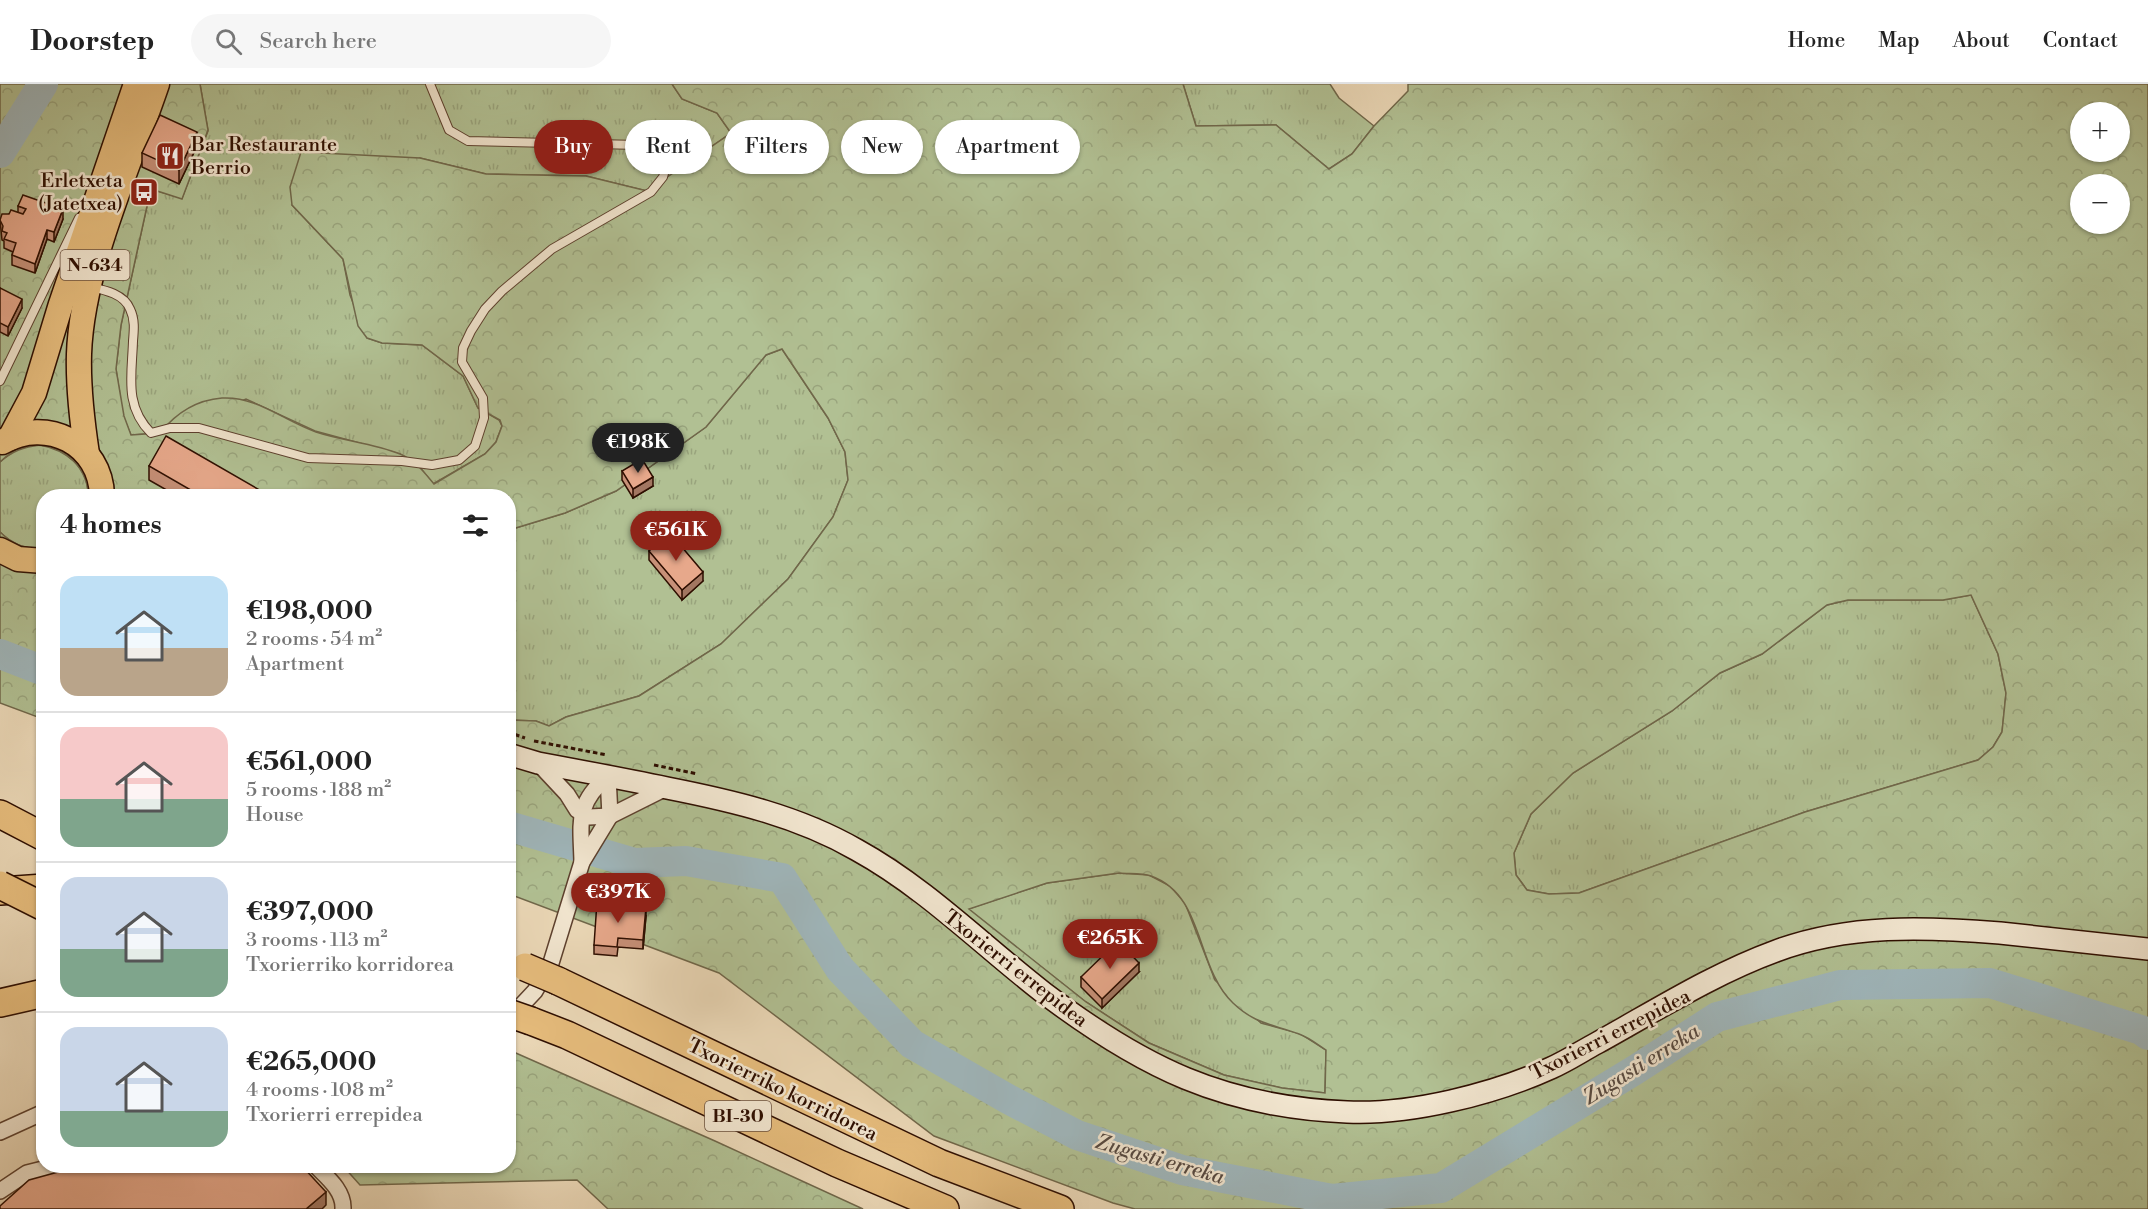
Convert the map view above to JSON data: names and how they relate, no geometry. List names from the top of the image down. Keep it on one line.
{"streets":{"highway":["N-634","Txorierriko korridorea","BI-30"],"main road":["Txorierri errepidea"]},"water":["Zugasti erreka"],"places":{"restaurant":["Bar Restaurante Berrio"],"bus stop":["Erletxeta (Jatetxea)"]},"page":{"header":"Doorstep","search":"Search here","nav":["Home","Map","About","Contact"],"map_buttons":["+","−"],"chip":["Buy","Rent","Filters","New","Apartment"],"price":["€198K","€561K","€397K","€265K"],"heading":"4 homes","list":[{"name":"€198,000","note":"2 rooms · 54 m² · Apartment"},{"name":"€561,000","note":"5 rooms · 188 m² · House"},{"name":"€397,000","note":"3 rooms · 113 m² · Txorierriko korridorea"},{"name":"€265,000","note":"4 rooms · 108 m² · Txorierri errepidea"}]}}
